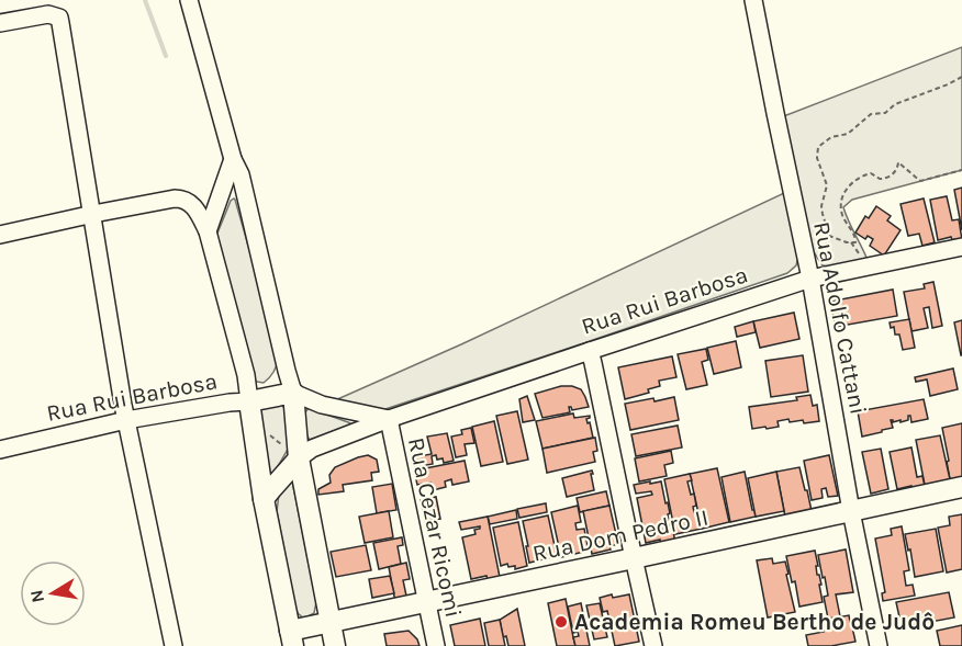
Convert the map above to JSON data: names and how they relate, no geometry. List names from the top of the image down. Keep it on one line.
{"streets":{"main road":["Rua Rui Barbosa","Rua Dom Pedro II"],"street":["Rua Adolfo Cattani","Rua Cezar Ricomi"]},"crossings":[["Rua Rui Barbosa","Rua Adolfo Cattani"],["Rua Rui Barbosa","Rua Cezar Ricomi"],["Rua Adolfo Cattani","Rua Dom Pedro II"],["Rua Cezar Ricomi","Rua Dom Pedro II"]],"places":["Academia Romeu Bertho de Judô"],"north":"left"}
